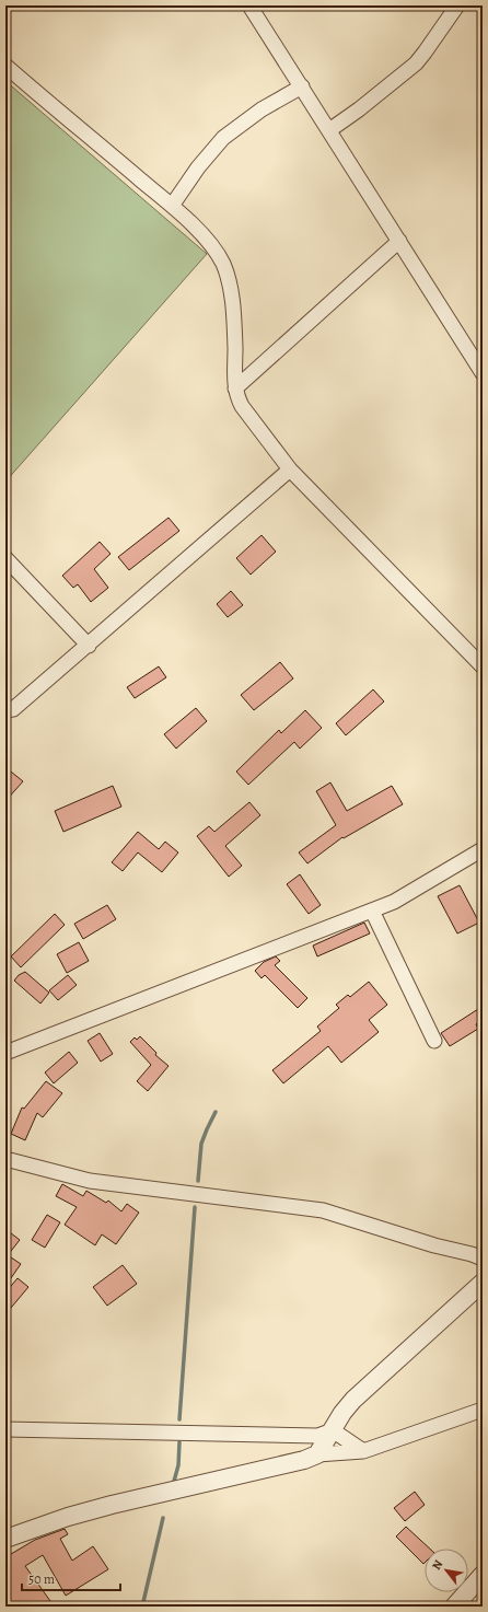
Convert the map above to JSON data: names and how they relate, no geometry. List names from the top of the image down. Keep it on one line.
{"scale_bar":"50 m","north":"top left"}
